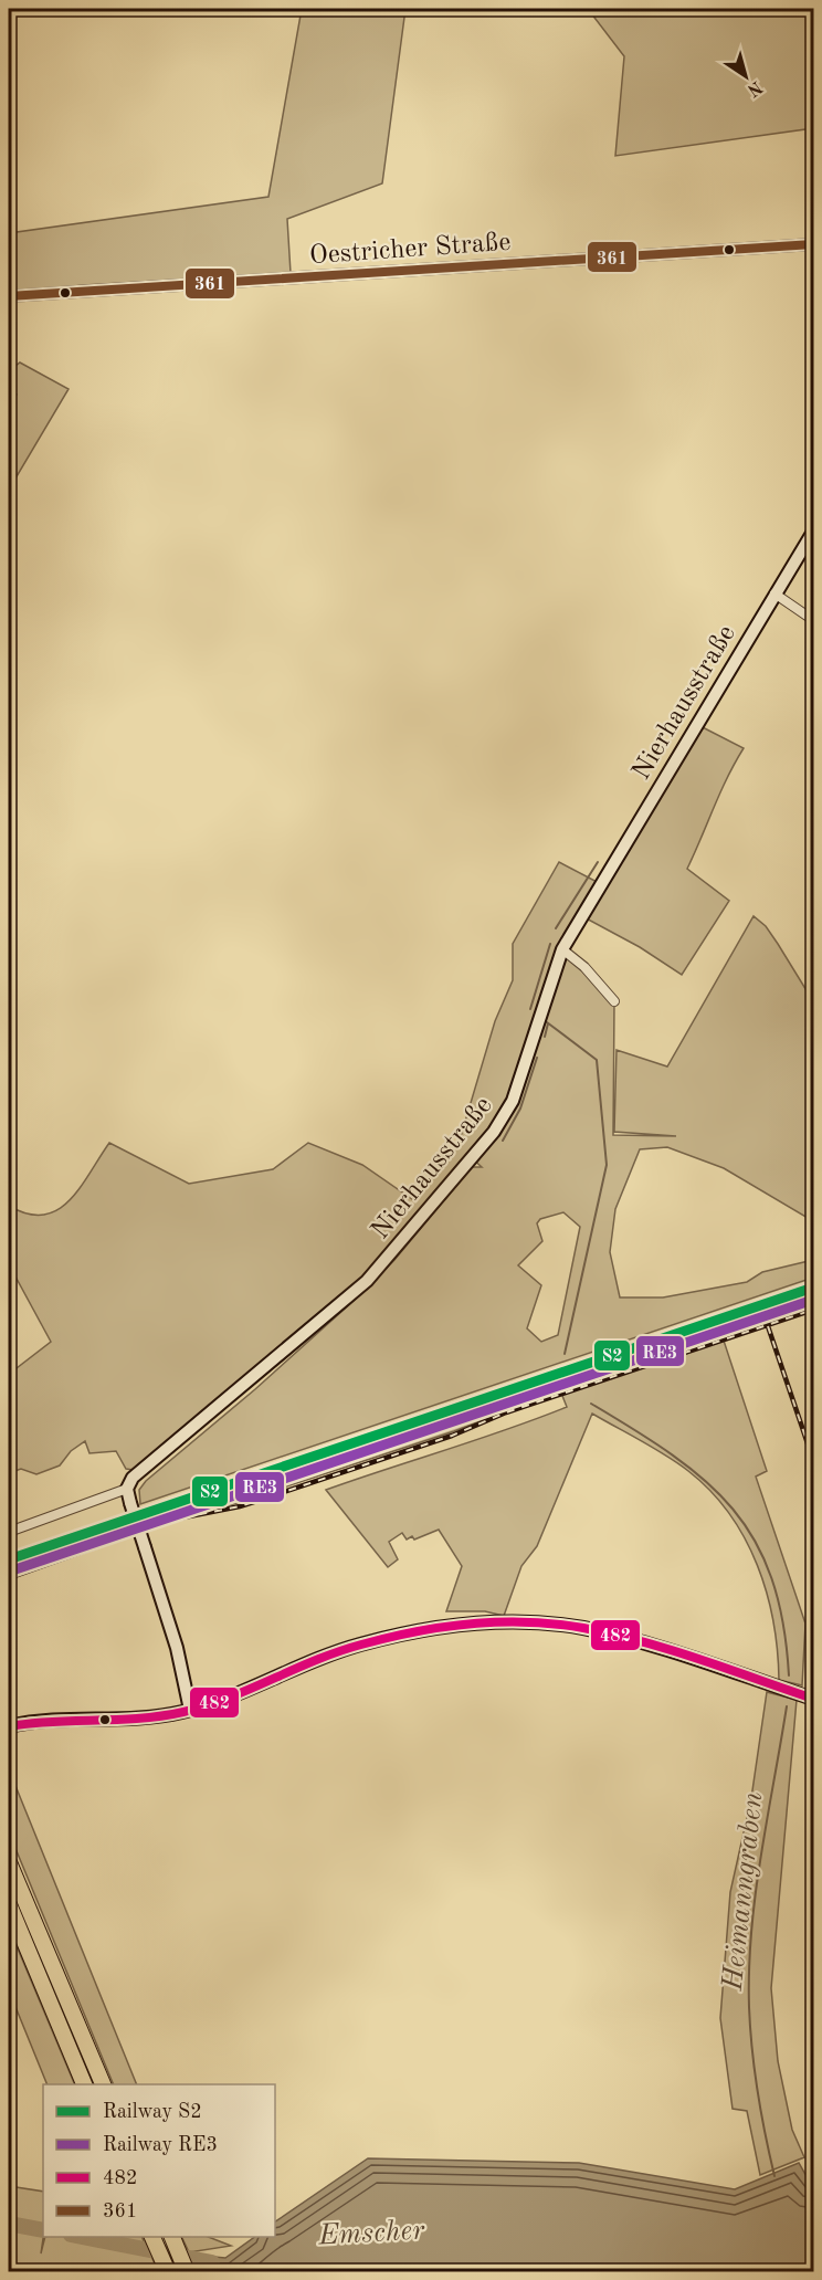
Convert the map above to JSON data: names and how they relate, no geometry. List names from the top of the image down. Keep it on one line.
{"streets":{"main road":["Nierhausstraße"],"street":["Oestricher Straße"]},"water":["Heimanngraben","Emscher"],"lines":["transit line 361","rail line S2","rail line RE3","transit line 482"],"legend":["Railway S2","Railway RE3","482","361"],"north":"bottom right"}
